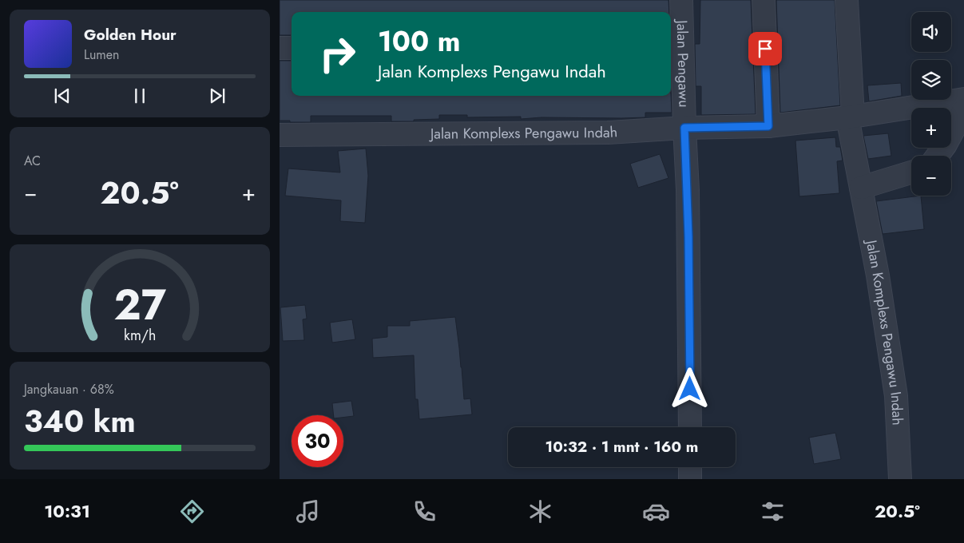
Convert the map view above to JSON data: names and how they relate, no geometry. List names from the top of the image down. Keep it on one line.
{"streets":{"street":["Jalan Pengawu","Jalan Komplexs Pengawu Indah"]},"crossings":[["Jalan Pengawu","Jalan Komplexs Pengawu Indah"]],"page":{"map_buttons":["+","−"],"turn":["100 m","Jalan Komplexs Pengawu Indah"],"song":["Golden Hour","Lumen"],"tile":["AC",["Jangkauan · 68%","340 km"]],"heat":["−","20.5°","+"],"limit":"30","trip":"10:32 · 1 mnt · 160 m","tabs":["10:31","20.5°"],"gauge":["27","km/h"]}}
